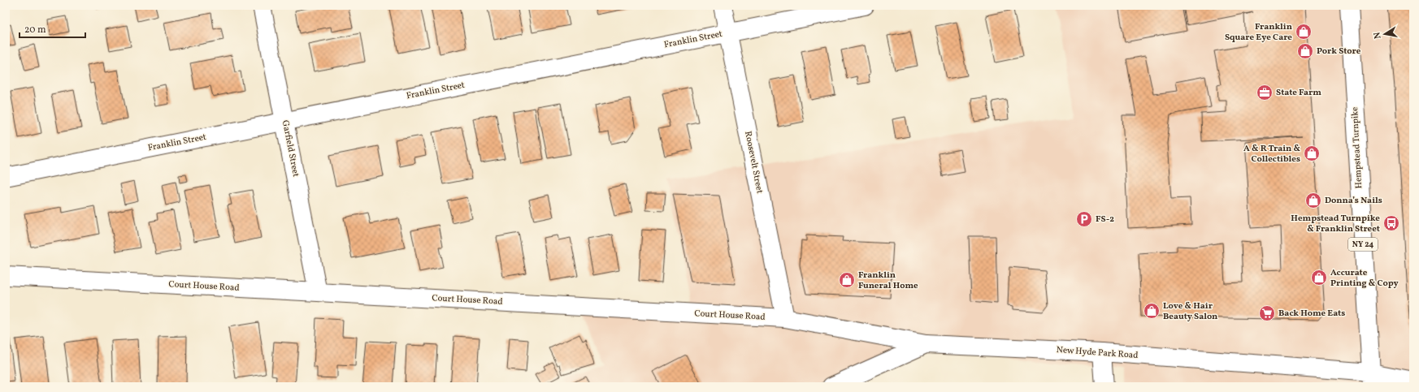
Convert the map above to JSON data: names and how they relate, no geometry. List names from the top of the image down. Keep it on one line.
{"streets":{"street":["Franklin Street","Hempstead Turnpike","Garfield Street","Roosevelt Street","NY 24","Court House Road","New Hyde Park Road"]},"crossings":[["Franklin Street","Garfield Street"],["Franklin Street","Roosevelt Street"],["Hempstead Turnpike","New Hyde Park Road"],["Garfield Street","Court House Road"],["Roosevelt Street","Court House Road"],["Court House Road","New Hyde Park Road"]],"places":{"shop":["Franklin Square Eye Care","Pork Store","A & R Train & Collectibles","Donna’s Nails","Accurate Printing & Copy","Franklin Funeral Home","Love & Hair Beauty Salon"],"office":["State Farm"],"parking":["FS-2"],"bus stop":["Hempstead Turnpike & Franklin Street"],"supermarket":["Back Home Eats"]},"scale_bar":"20 m","north":"left"}
